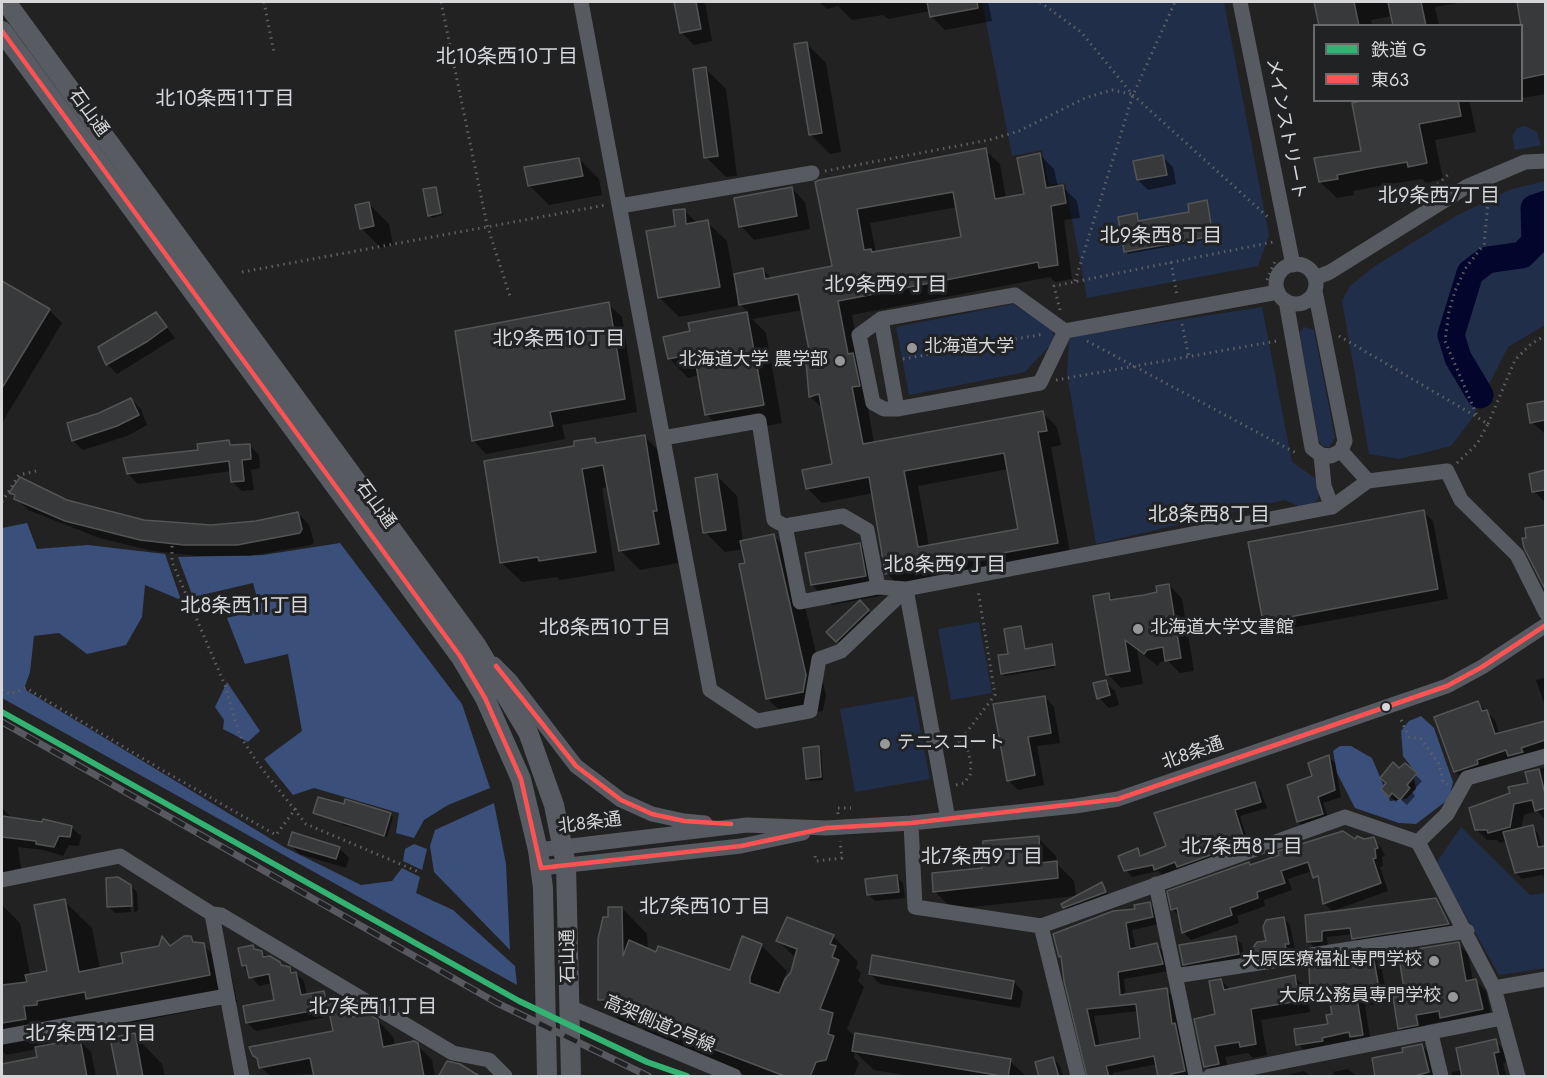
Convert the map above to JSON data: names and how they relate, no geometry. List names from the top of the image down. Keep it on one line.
{"streets":{"main road":["石山通"],"street":["メインストリート","北8条通","高架側道2号線"]},"crossings":[["石山通","北8条通"],["石山通","高架側道2号線"]],"districts":["北10条西10丁目","北10条西11丁目","北9条西7丁目","北9条西8丁目","北9条西9丁目","北9条西10丁目","北8条西8丁目","北8条西9丁目","北8条西11丁目","北8条西10丁目","北7条西8丁目","北7条西9丁目","北7条西10丁目","北7条西11丁目","北7条西12丁目"],"places":["北海道大学","北海道大学 農学部","北海道大学文書館","テニスコート","大原医療福祉専門学校","大原公務員専門学校"],"lines":["transit line 東63","rail line G"],"legend":["鉄道 G","東63"]}
